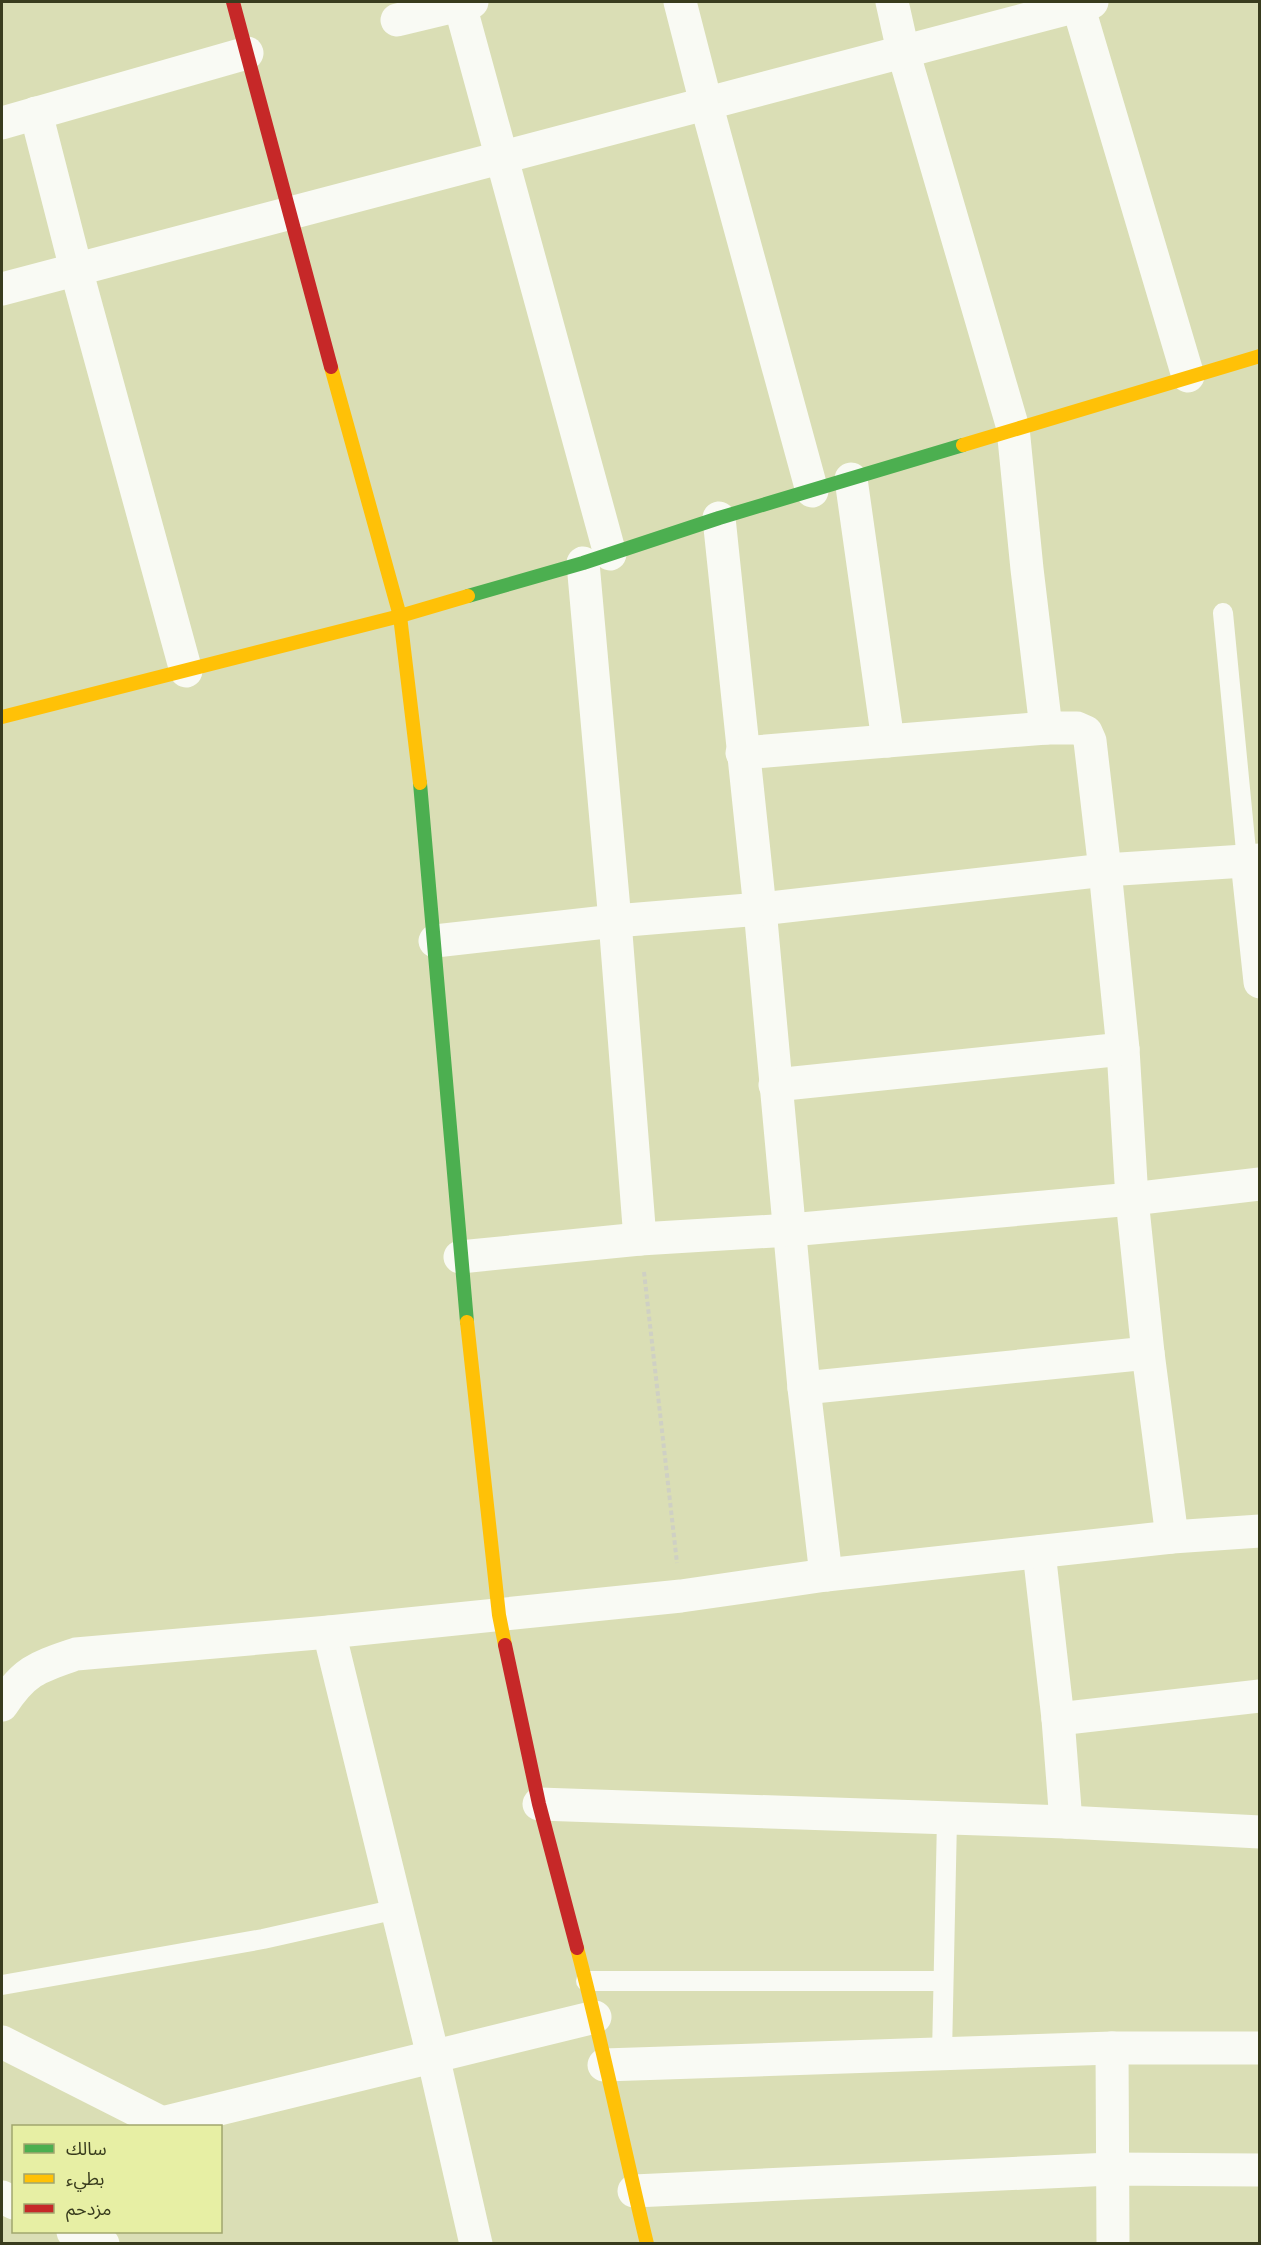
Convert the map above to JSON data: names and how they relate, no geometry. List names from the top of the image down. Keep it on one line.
{"legend":["سالك","بطيء","مزدحم"]}
